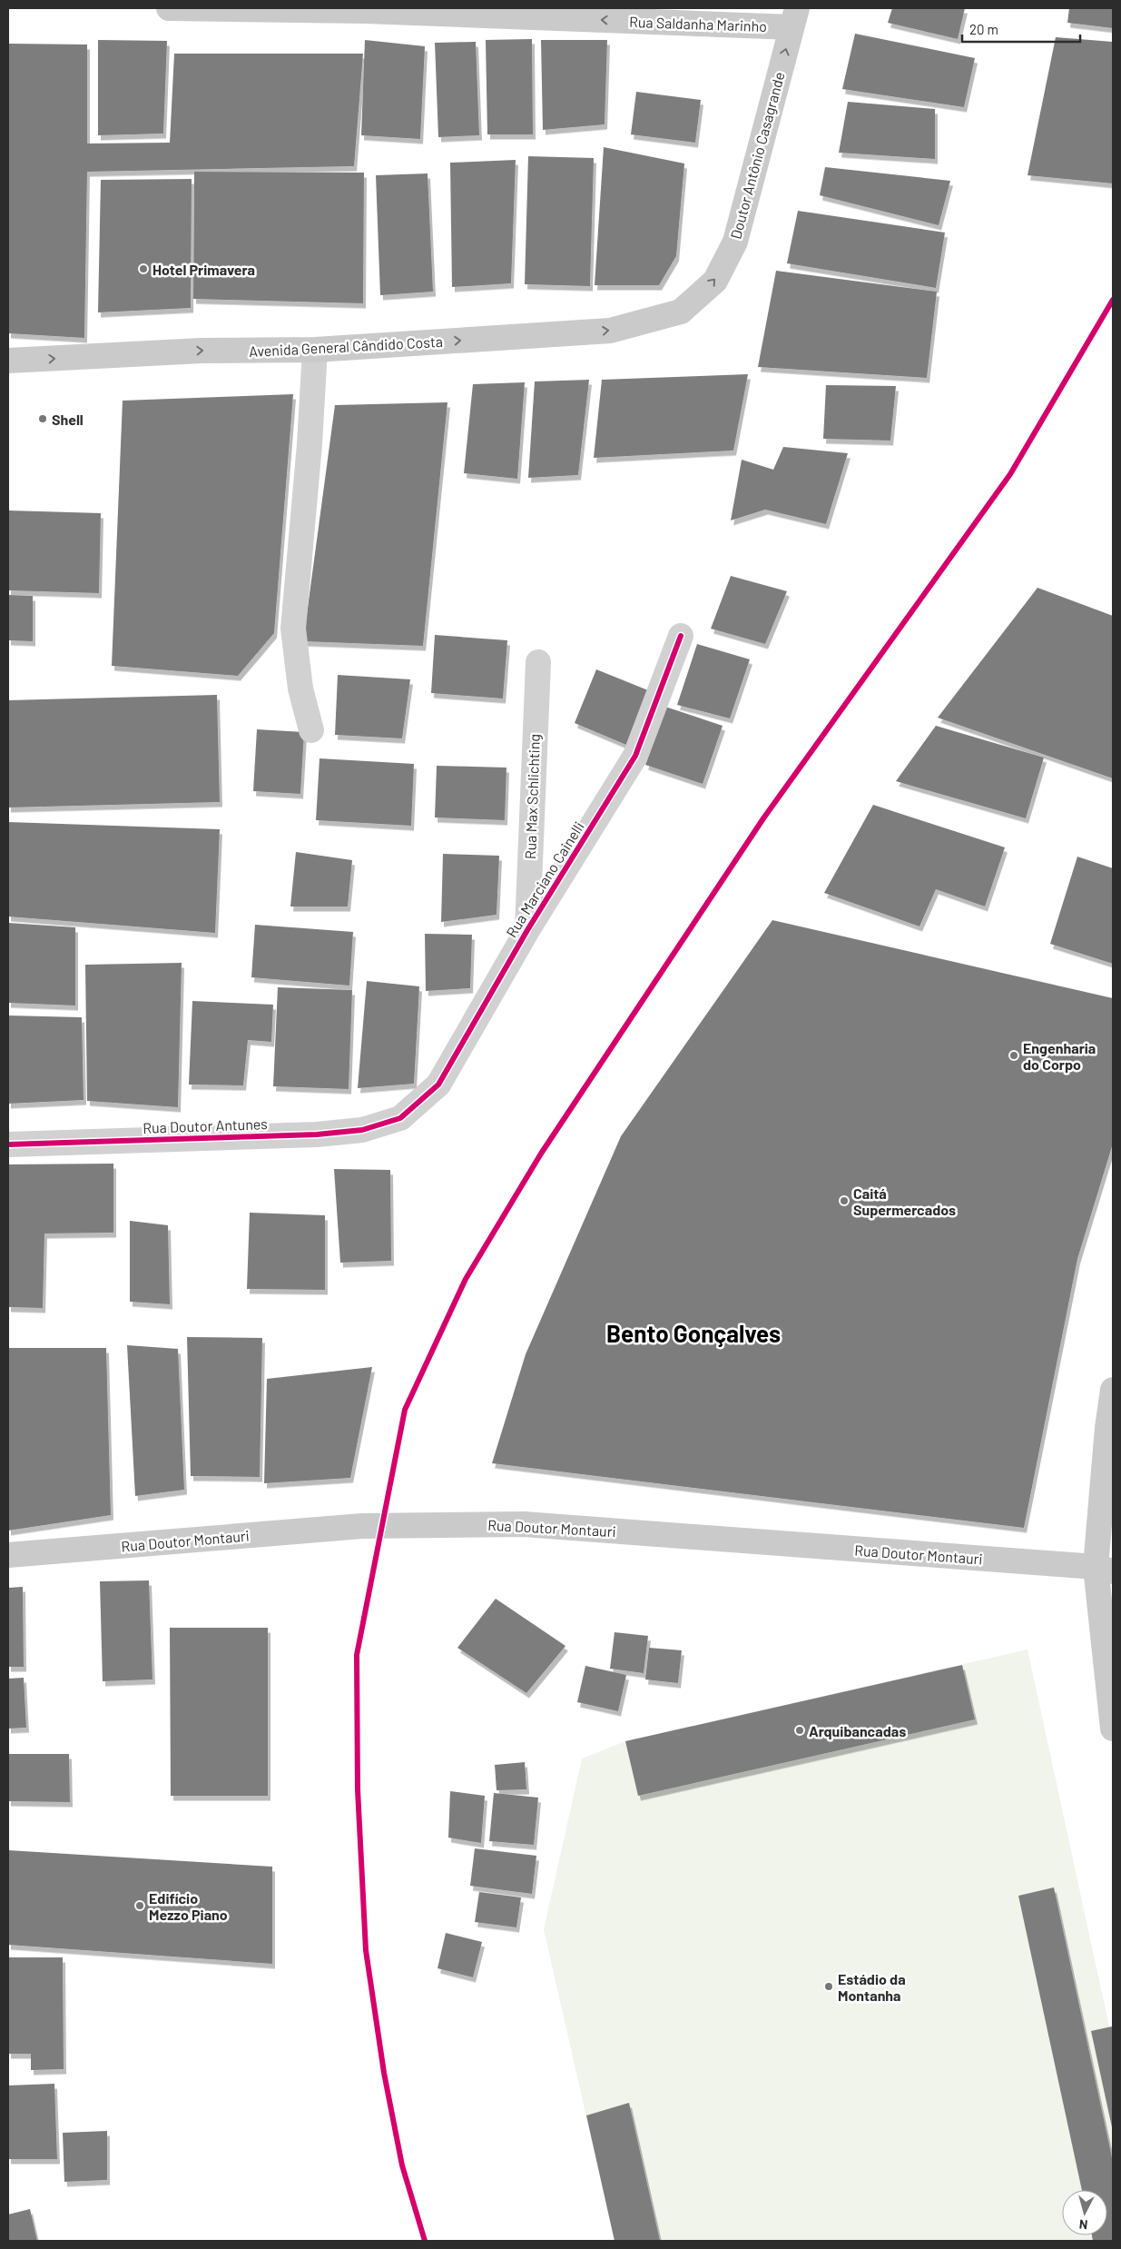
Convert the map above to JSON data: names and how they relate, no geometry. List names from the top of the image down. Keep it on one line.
{"streets":{"main road":["Rua Saldanha Marinho","Doutor Antônio Casagrande","Avenida General Cândido Costa","Rua Doutor Montauri"],"street":["Rua Max Schlichting","Rua Marciano Cainelli","Rua Doutor Antunes"]},"crossings":[["Rua Saldanha Marinho","Doutor Antônio Casagrande"],["Doutor Antônio Casagrande","Avenida General Cândido Costa"],["Rua Max Schlichting","Rua Marciano Cainelli"],["Rua Marciano Cainelli","Rua Doutor Antunes"]],"one_way":["Rua Saldanha Marinho","Doutor Antônio Casagrande","Avenida General Cândido Costa"],"districts":["Bento Gonçalves"],"places":["Hotel Primavera","Shell","Engenharia do Corpo","Caitá Supermercados","Arquibancadas","Edifício Mezzo Piano","Estádio da Montanha"],"scale_bar":"20 m","north":"bottom"}
